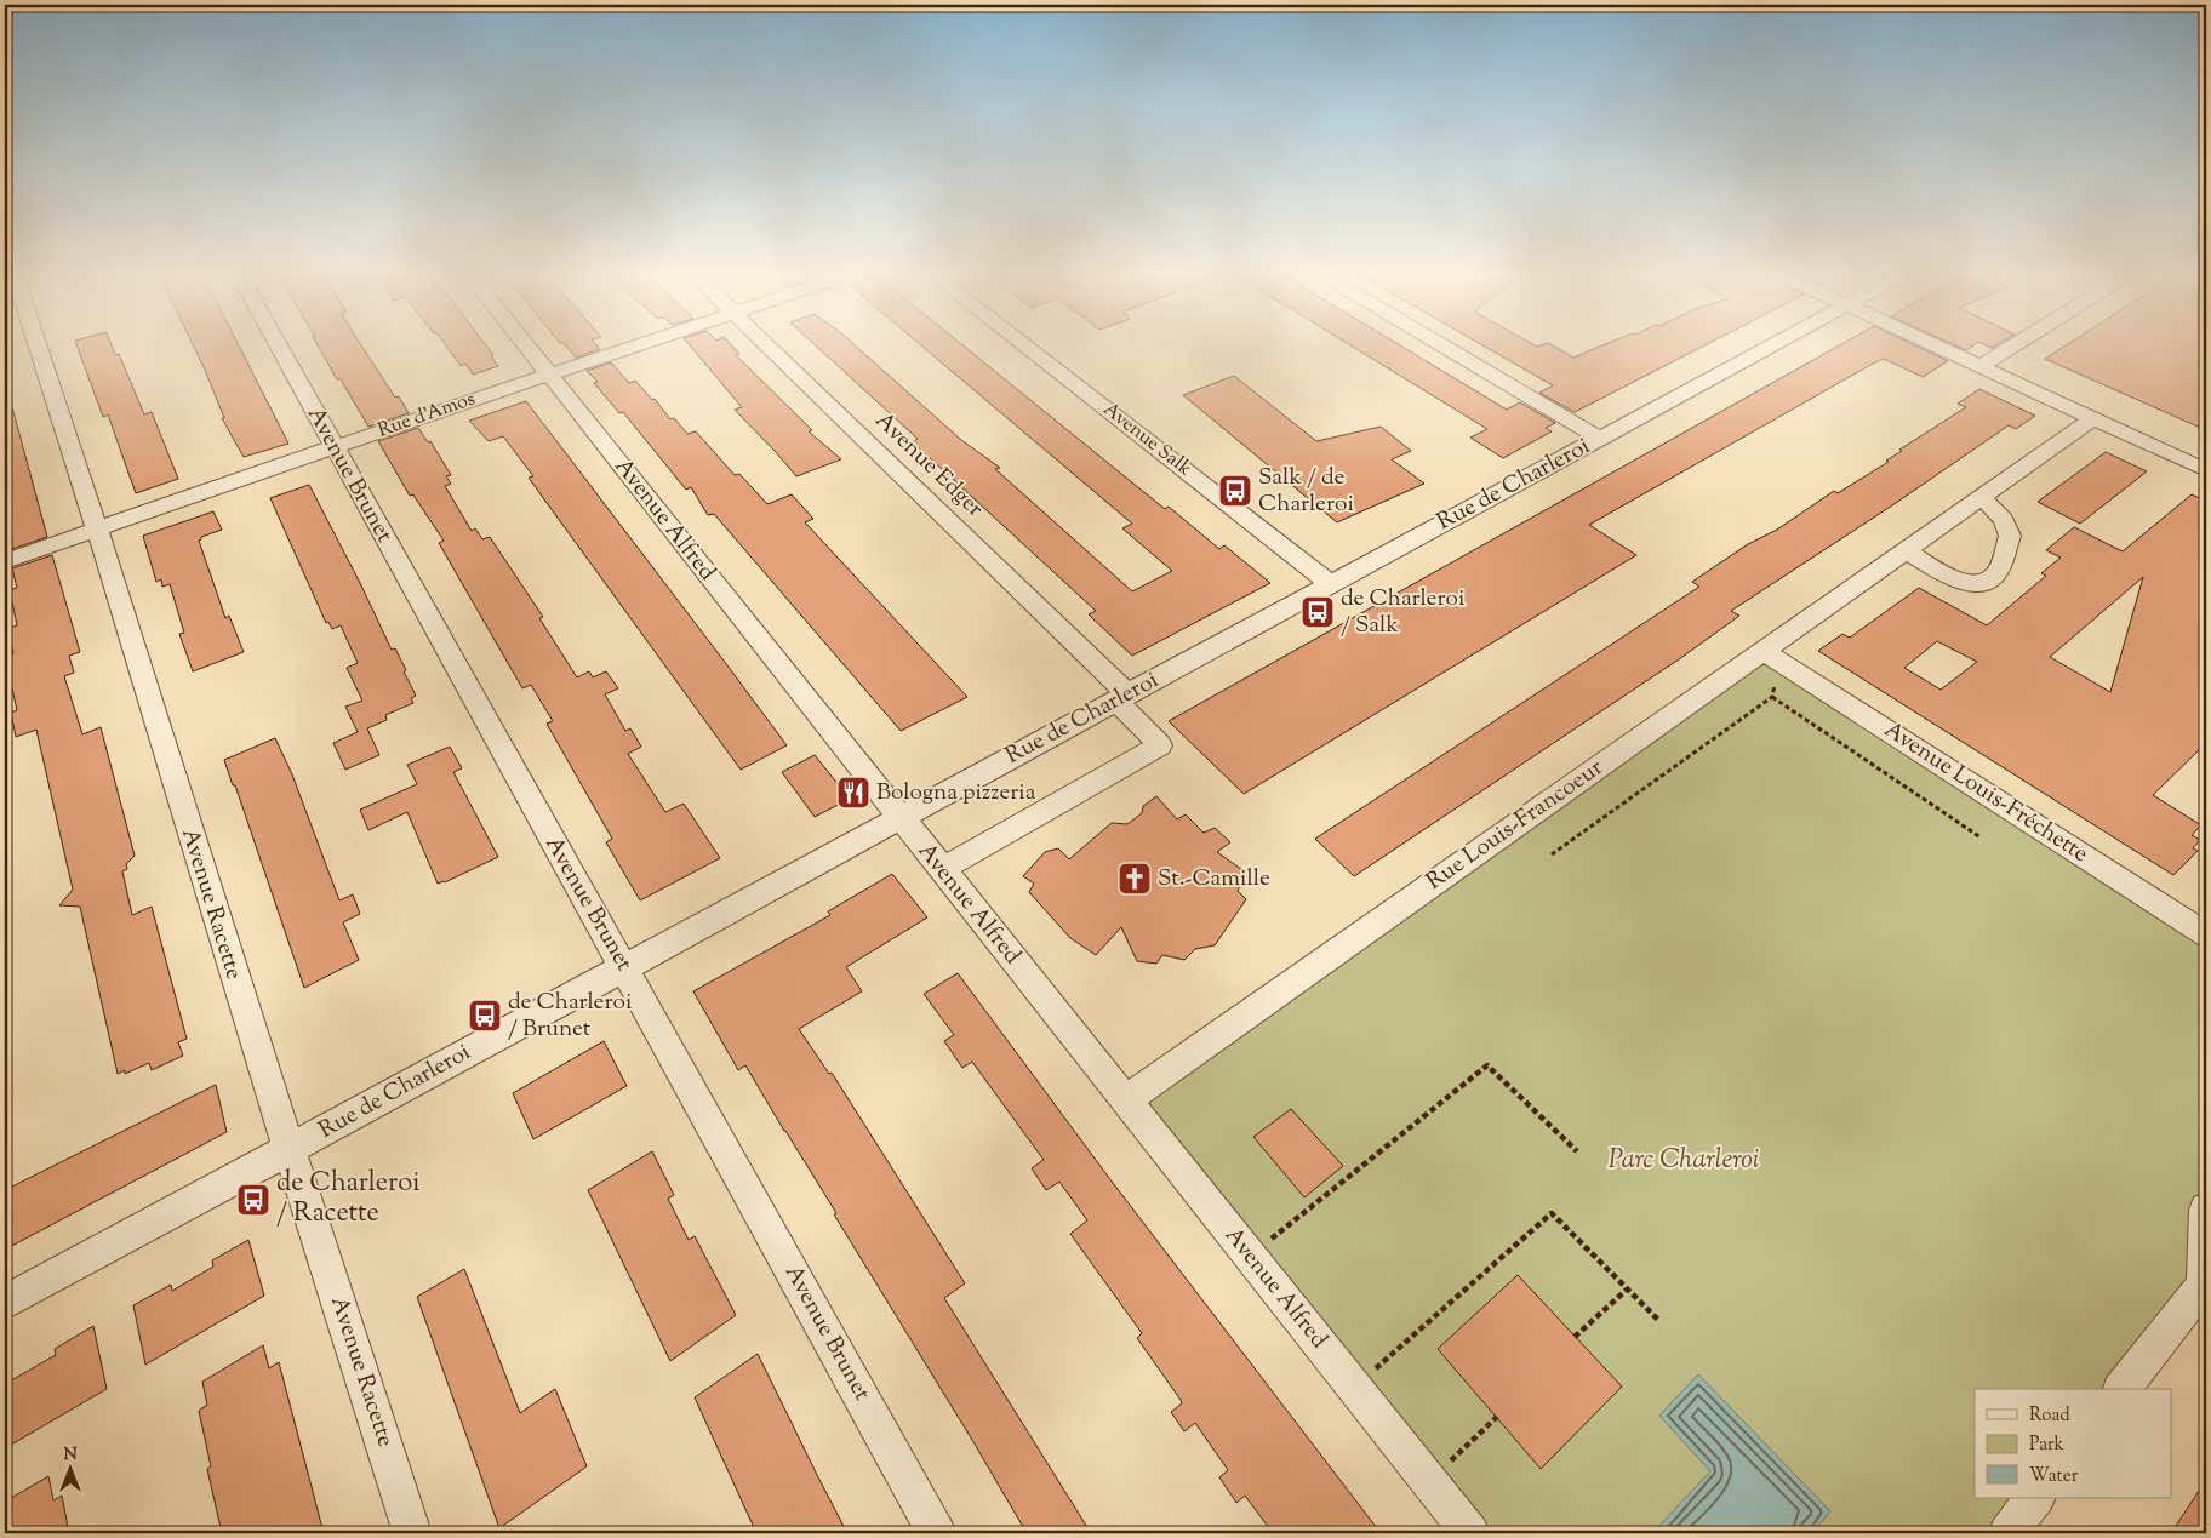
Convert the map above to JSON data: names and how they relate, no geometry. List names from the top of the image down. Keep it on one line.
{"streets":{"street":["Rue d'Amos","Avenue Salk","Avenue Edger","Avenue Brunet","Rue de Charleroi","Avenue Alfred","Avenue Louis-Fréchette","Rue Louis-Francoeur","Avenue Racette"]},"crossings":[["Rue d'Amos","Avenue Brunet"],["Rue d'Amos","Avenue Alfred"],["Rue d'Amos","Avenue Racette"],["Avenue Salk","Rue de Charleroi"],["Avenue Edger","Rue de Charleroi"],["Avenue Edger","Avenue Alfred"],["Avenue Brunet","Rue de Charleroi"],["Rue de Charleroi","Avenue Alfred"],["Rue de Charleroi","Avenue Racette"],["Avenue Alfred","Rue Louis-Francoeur"],["Avenue Louis-Fréchette","Rue Louis-Francoeur"]],"parks":["Parc Charleroi"],"places":{"bus stop":["Salk / de Charleroi","de Charleroi / Salk","de Charleroi / Brunet","de Charleroi / Racette"],"restaurant":["Bologna pizzeria"],"church":["St.-Camille"]},"legend":["Road","Park","Water"],"north":"top"}
